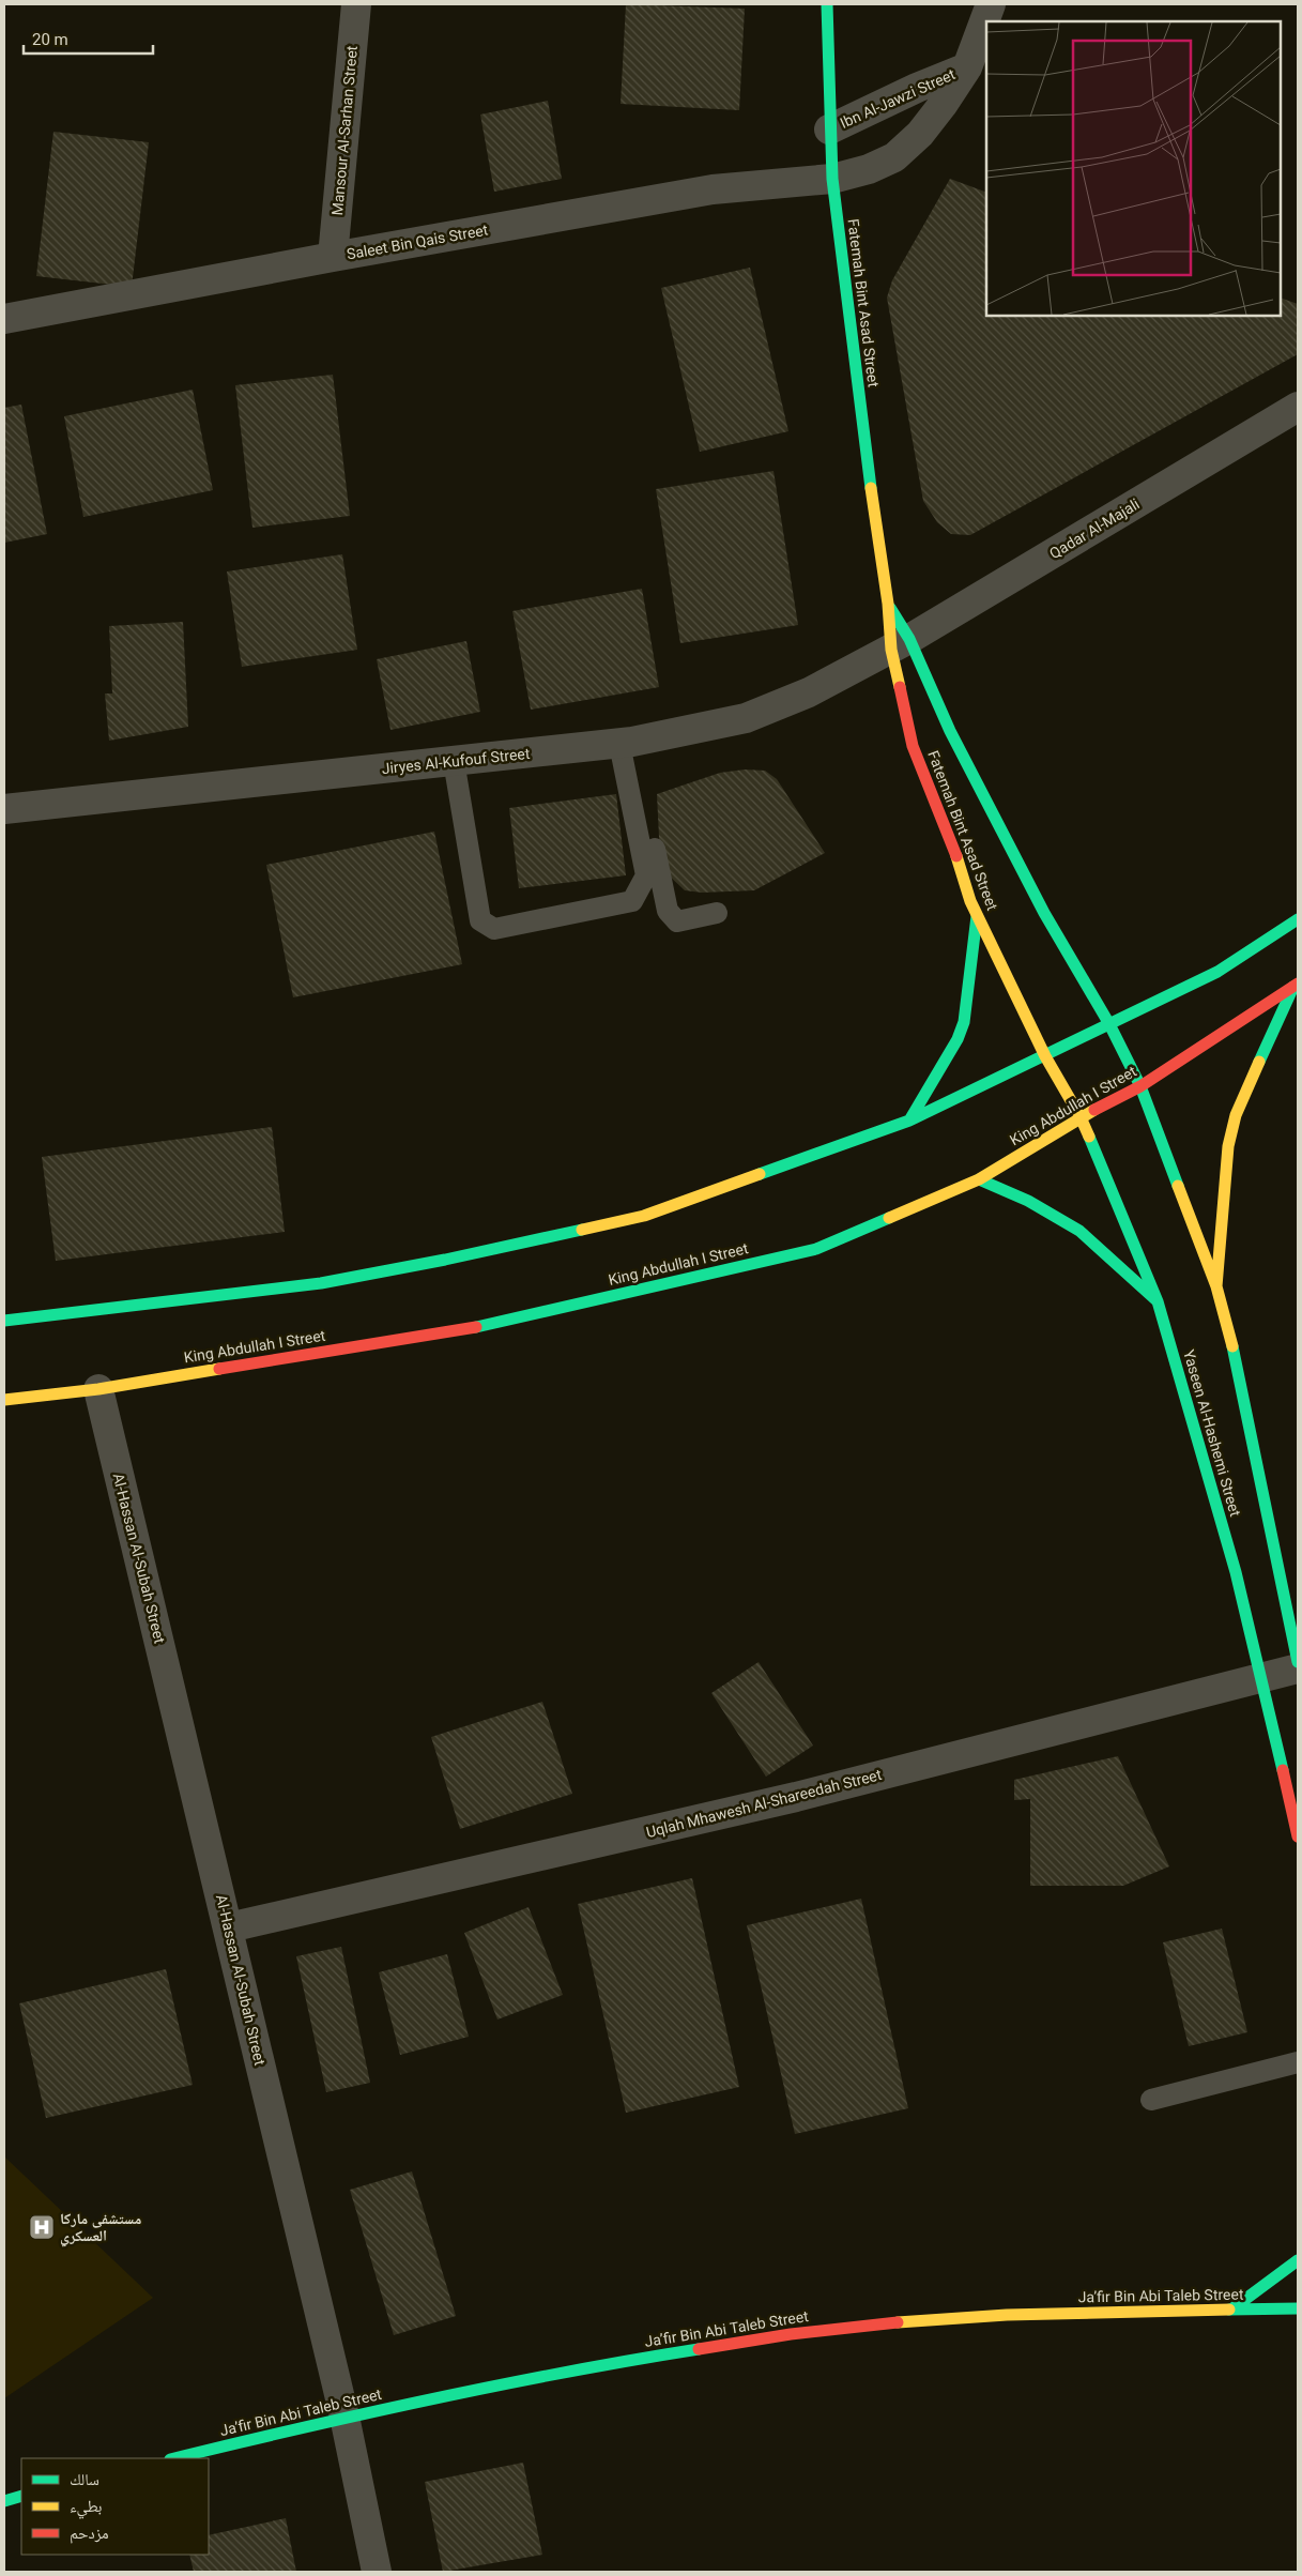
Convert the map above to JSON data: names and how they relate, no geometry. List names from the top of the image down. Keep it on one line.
{"streets":{"street":["Ibn Al-Jawzi Street","Mansour Al-Sarhan Street","Saleet Bin Qais Street","Fatemah Bint Asad Street","Qadar Al-Majali","Jiryes Al-Kufouf Street","King Abdullah I Street","Yaseen Al-Hashemi Street","Al-Hassan Al-Subah Street","Uqlah Mhawesh Al-Shareedah Street","Ja’fir Bin Abi Taleb Street"]},"crossings":[["Ibn Al-Jawzi Street","Saleet Bin Qais Street"],["Ibn Al-Jawzi Street","Fatemah Bint Asad Street"],["Mansour Al-Sarhan Street","Saleet Bin Qais Street"],["Saleet Bin Qais Street","Fatemah Bint Asad Street"],["Fatemah Bint Asad Street","Qadar Al-Majali"],["Fatemah Bint Asad Street","Jiryes Al-Kufouf Street"],["Fatemah Bint Asad Street","Yaseen Al-Hashemi Street"],["Qadar Al-Majali","Jiryes Al-Kufouf Street"],["King Abdullah I Street","Yaseen Al-Hashemi Street"],["King Abdullah I Street","Al-Hassan Al-Subah Street"],["Yaseen Al-Hashemi Street","Uqlah Mhawesh Al-Shareedah Street"],["Al-Hassan Al-Subah Street","Uqlah Mhawesh Al-Shareedah Street"],["Al-Hassan Al-Subah Street","Ja’fir Bin Abi Taleb Street"]],"places":{"hospital":["مستشفى ماركا العسكري"]},"legend":["سالك","بطيء","مزدحم"],"scale_bar":"20 m"}
